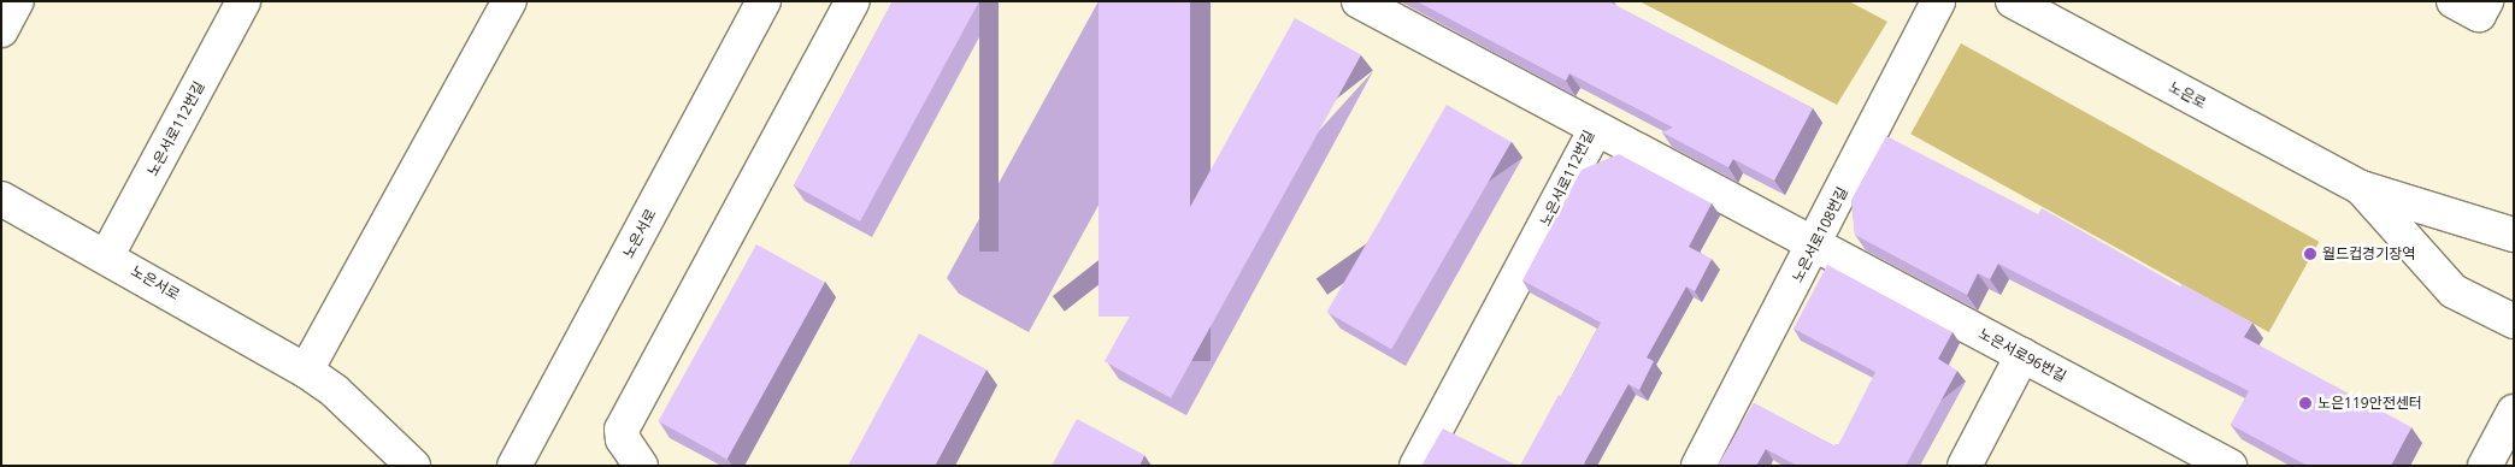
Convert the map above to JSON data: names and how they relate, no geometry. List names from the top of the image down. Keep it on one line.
{"streets":{"street":["노은로","노은서로112번길","노은서로","노은서로108번길","노은서로96번길"]},"crossings":[["노은서로112번길","노은서로"],["노은서로112번길","노은서로96번길"],["노은서로108번길","노은서로96번길"]],"places":["월드컵경기장역","노은119안전센터"]}
